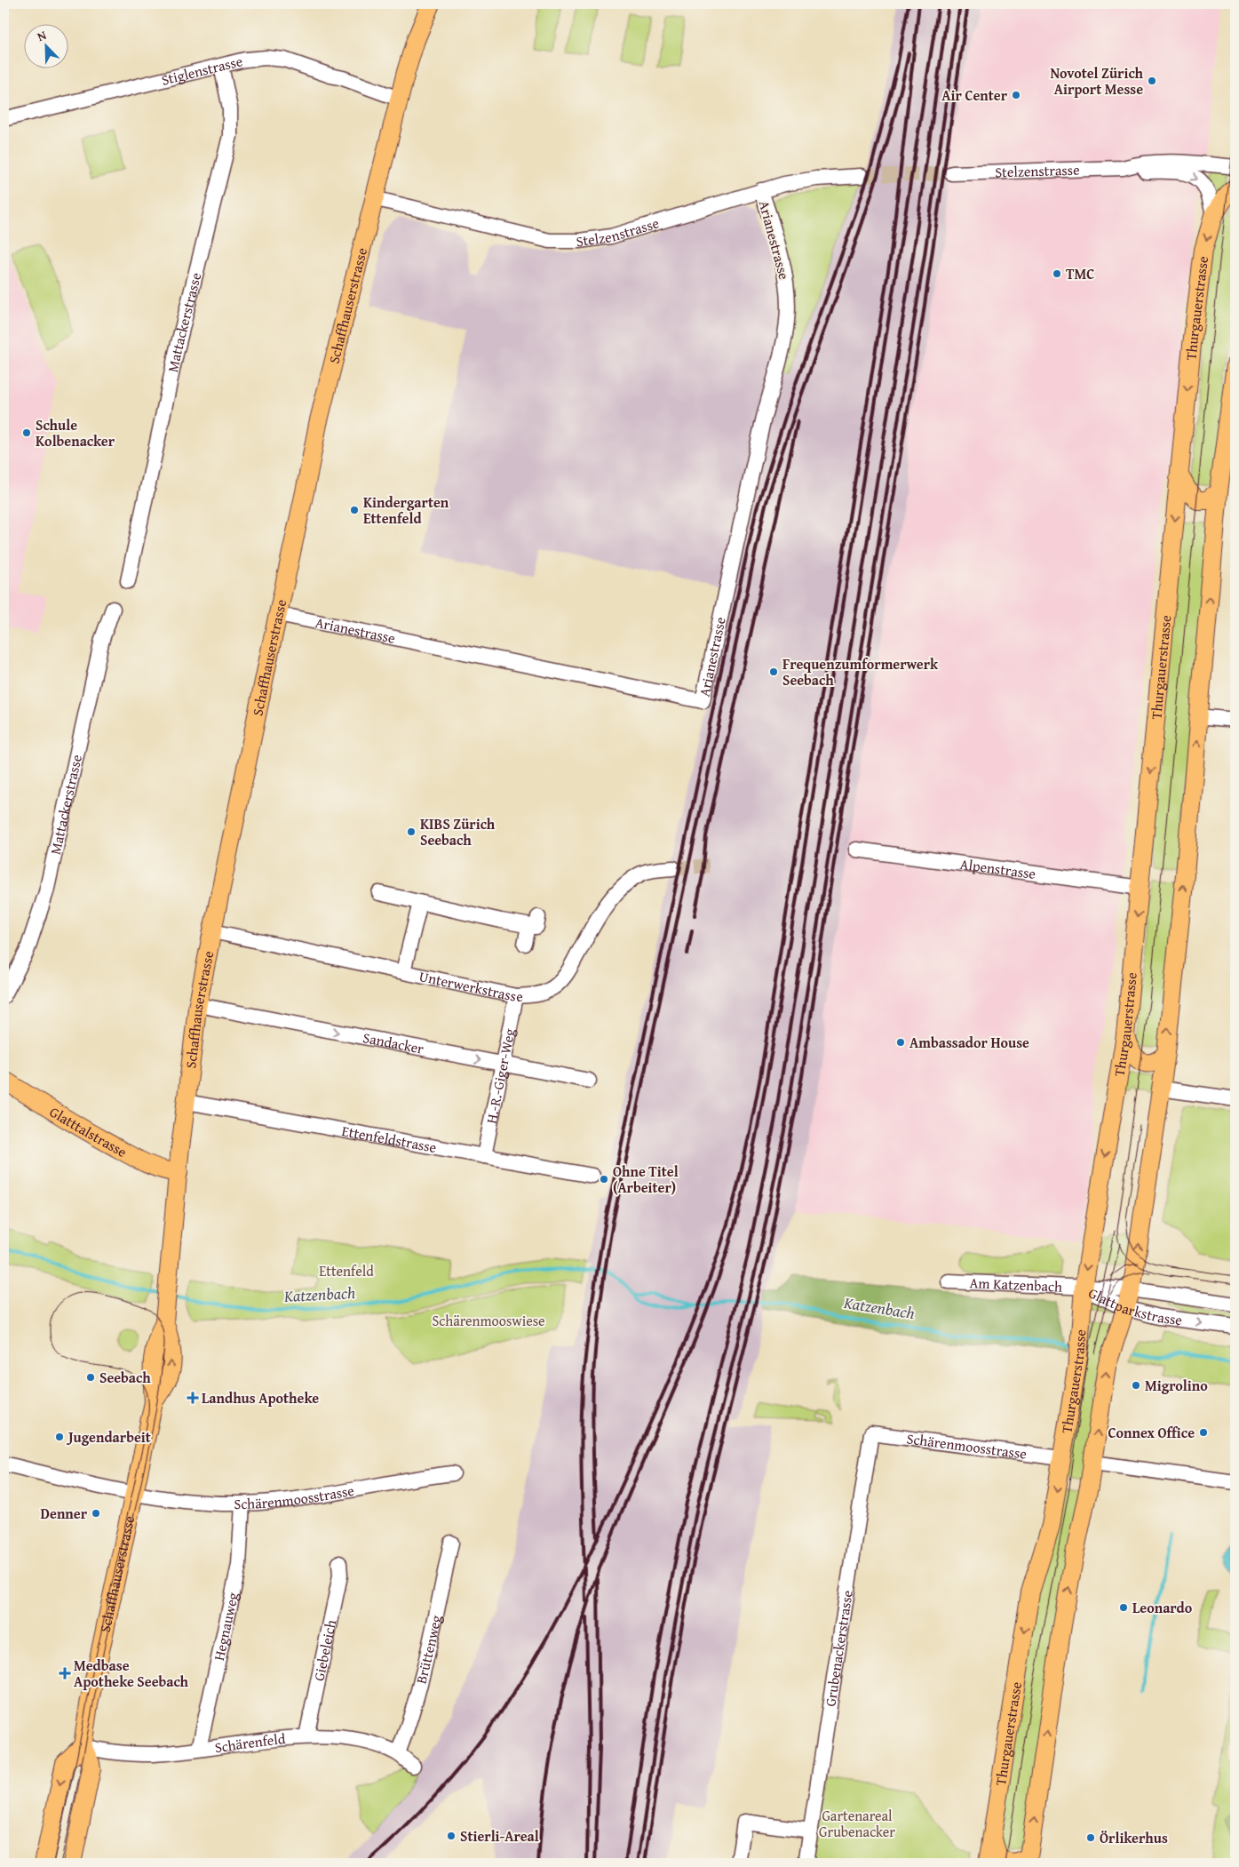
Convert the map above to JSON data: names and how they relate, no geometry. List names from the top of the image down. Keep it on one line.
{"streets":{"main road":["Schaffhauserstrasse","Thurgauerstrasse","Glatttalstrasse"],"street":["Stiglenstrasse","Stelzenstrasse","Arianestrasse","Mattackerstrasse","Alpenstrasse","Unterwerkstrasse","Sandacker","H.-R.-Giger-Weg","Ettenfeldstrasse","Am Katzenbach","Glattparkstrasse","Schärenmoosstrasse","Hegnauweg","Grubenackerstrasse","Brüttenweg","Giebeleich","Schärenfeld"]},"crossings":[["Stiglenstrasse","Schaffhauserstrasse"],["Stiglenstrasse","Mattackerstrasse"],["Stelzenstrasse","Arianestrasse"],["Stelzenstrasse","Schaffhauserstrasse"],["Stelzenstrasse","Thurgauerstrasse"],["Arianestrasse","Schaffhauserstrasse"],["Schaffhauserstrasse","Unterwerkstrasse"],["Schaffhauserstrasse","Sandacker"],["Schaffhauserstrasse","Glatttalstrasse"],["Schaffhauserstrasse","Ettenfeldstrasse"],["Schaffhauserstrasse","Schärenmoosstrasse"],["Schaffhauserstrasse","Schärenfeld"],["Thurgauerstrasse","Alpenstrasse"],["Thurgauerstrasse","Am Katzenbach"],["Thurgauerstrasse","Glattparkstrasse"],["Thurgauerstrasse","Schärenmoosstrasse"],["Unterwerkstrasse","H.-R.-Giger-Weg"],["Sandacker","H.-R.-Giger-Weg"],["H.-R.-Giger-Weg","Ettenfeldstrasse"],["Am Katzenbach","Glattparkstrasse"],["Schärenmoosstrasse","Hegnauweg"],["Schärenmoosstrasse","Grubenackerstrasse"],["Hegnauweg","Schärenfeld"],["Brüttenweg","Schärenfeld"],["Giebeleich","Schärenfeld"]],"one_way":["Sandacker"],"water":["Katzenbach"],"parks":["Ettenfeld","Schärenmooswiese","Gartenareal Grubenacker"],"places":{"other":["Novotel Zürich Airport Messe","Air Center","TMC","Schule Kolbenacker","Kindergarten Ettenfeld","Frequenzumformerwerk Seebach","KIBS Zürich Seebach","Ambassador House","Ohne Titel (Arbeiter)","Seebach","Migrolino","Connex Office","Jugendarbeit","Denner","Leonardo","Stierli-Areal","Örlikerhus"],"health":["Landhus Apotheke","Medbase Apotheke Seebach"]},"north":"top left"}
